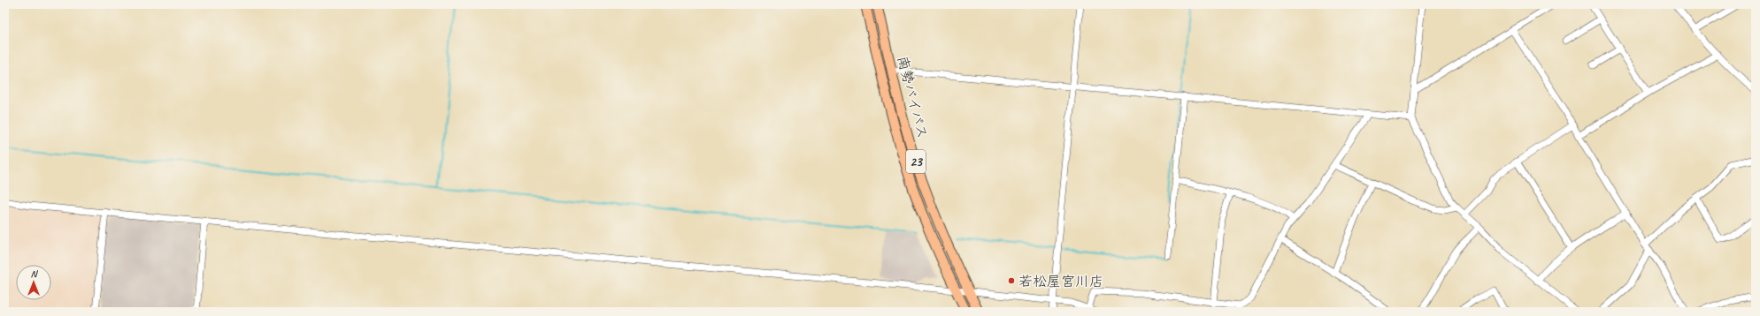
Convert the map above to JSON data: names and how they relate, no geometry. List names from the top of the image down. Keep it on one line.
{"streets":{"highway":["南勢バイパス","23"]},"places":["若松屋宮川店"],"north":"top"}
